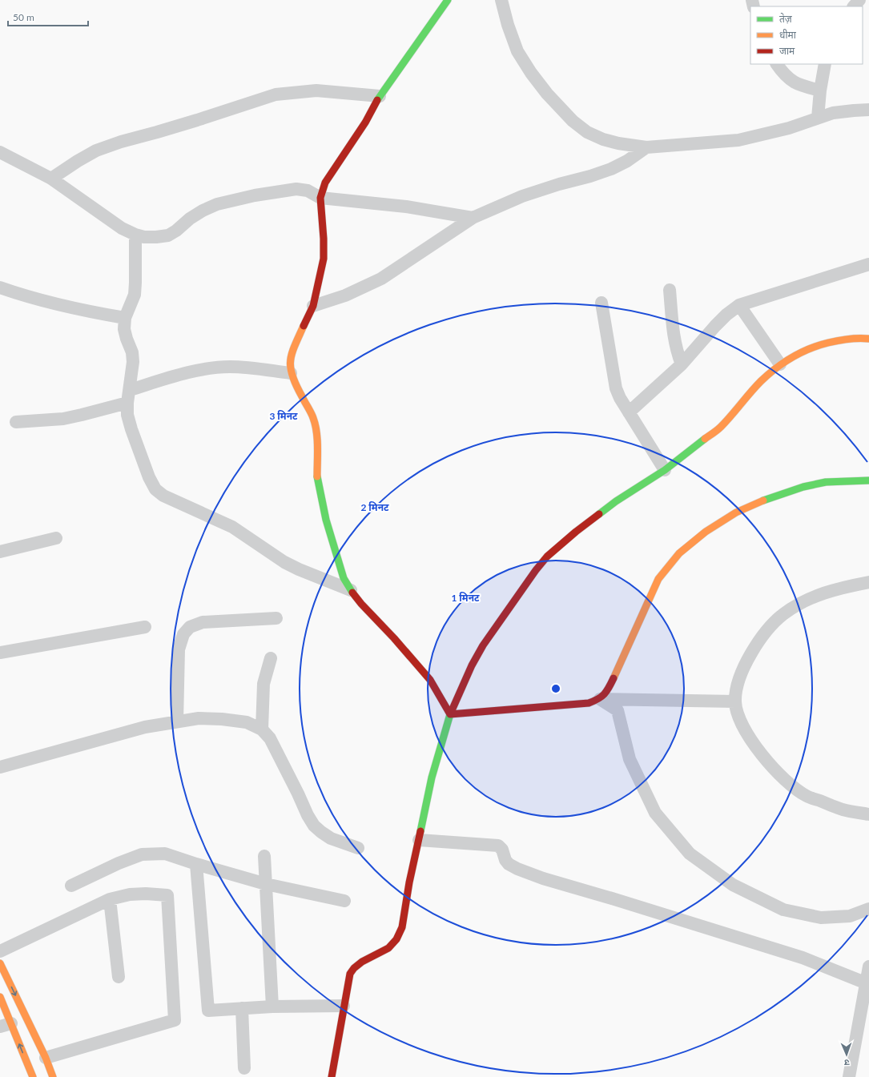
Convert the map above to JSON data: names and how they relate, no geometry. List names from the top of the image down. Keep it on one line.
{"legend":["तेज़","धीमा","जाम"],"scale_bar":"50 m","north":"bottom","rings":["3 मिनट","2 मिनट","1 मिनट"]}
